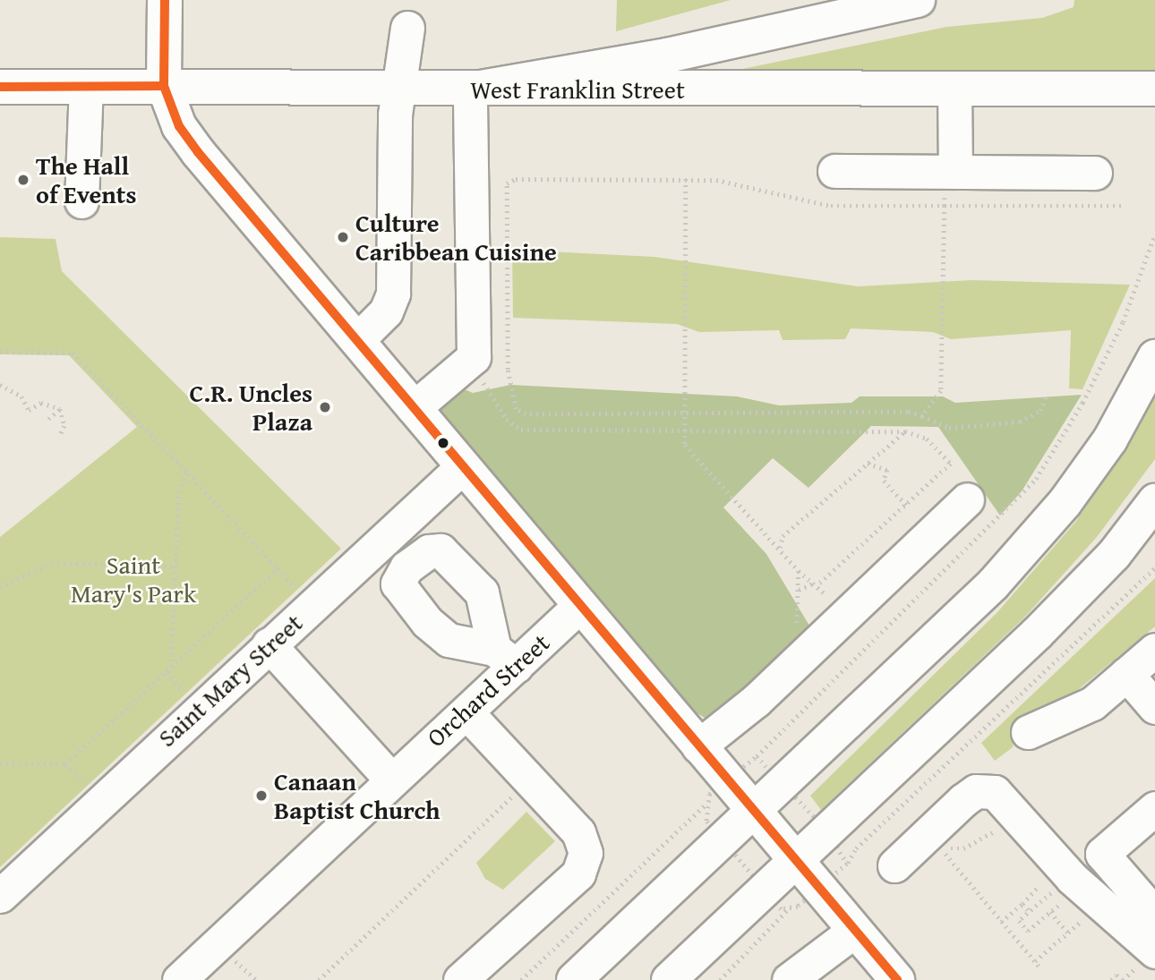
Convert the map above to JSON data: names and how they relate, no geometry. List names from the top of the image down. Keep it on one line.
{"streets":{"main road":["West Franklin Street"],"street":["Saint Mary Street","Orchard Street"]},"parks":["Saint Mary's Park"],"places":["The Hall of Events","Culture Caribbean Cuisine","C.R. Uncles Plaza","Canaan Baptist Church"]}
